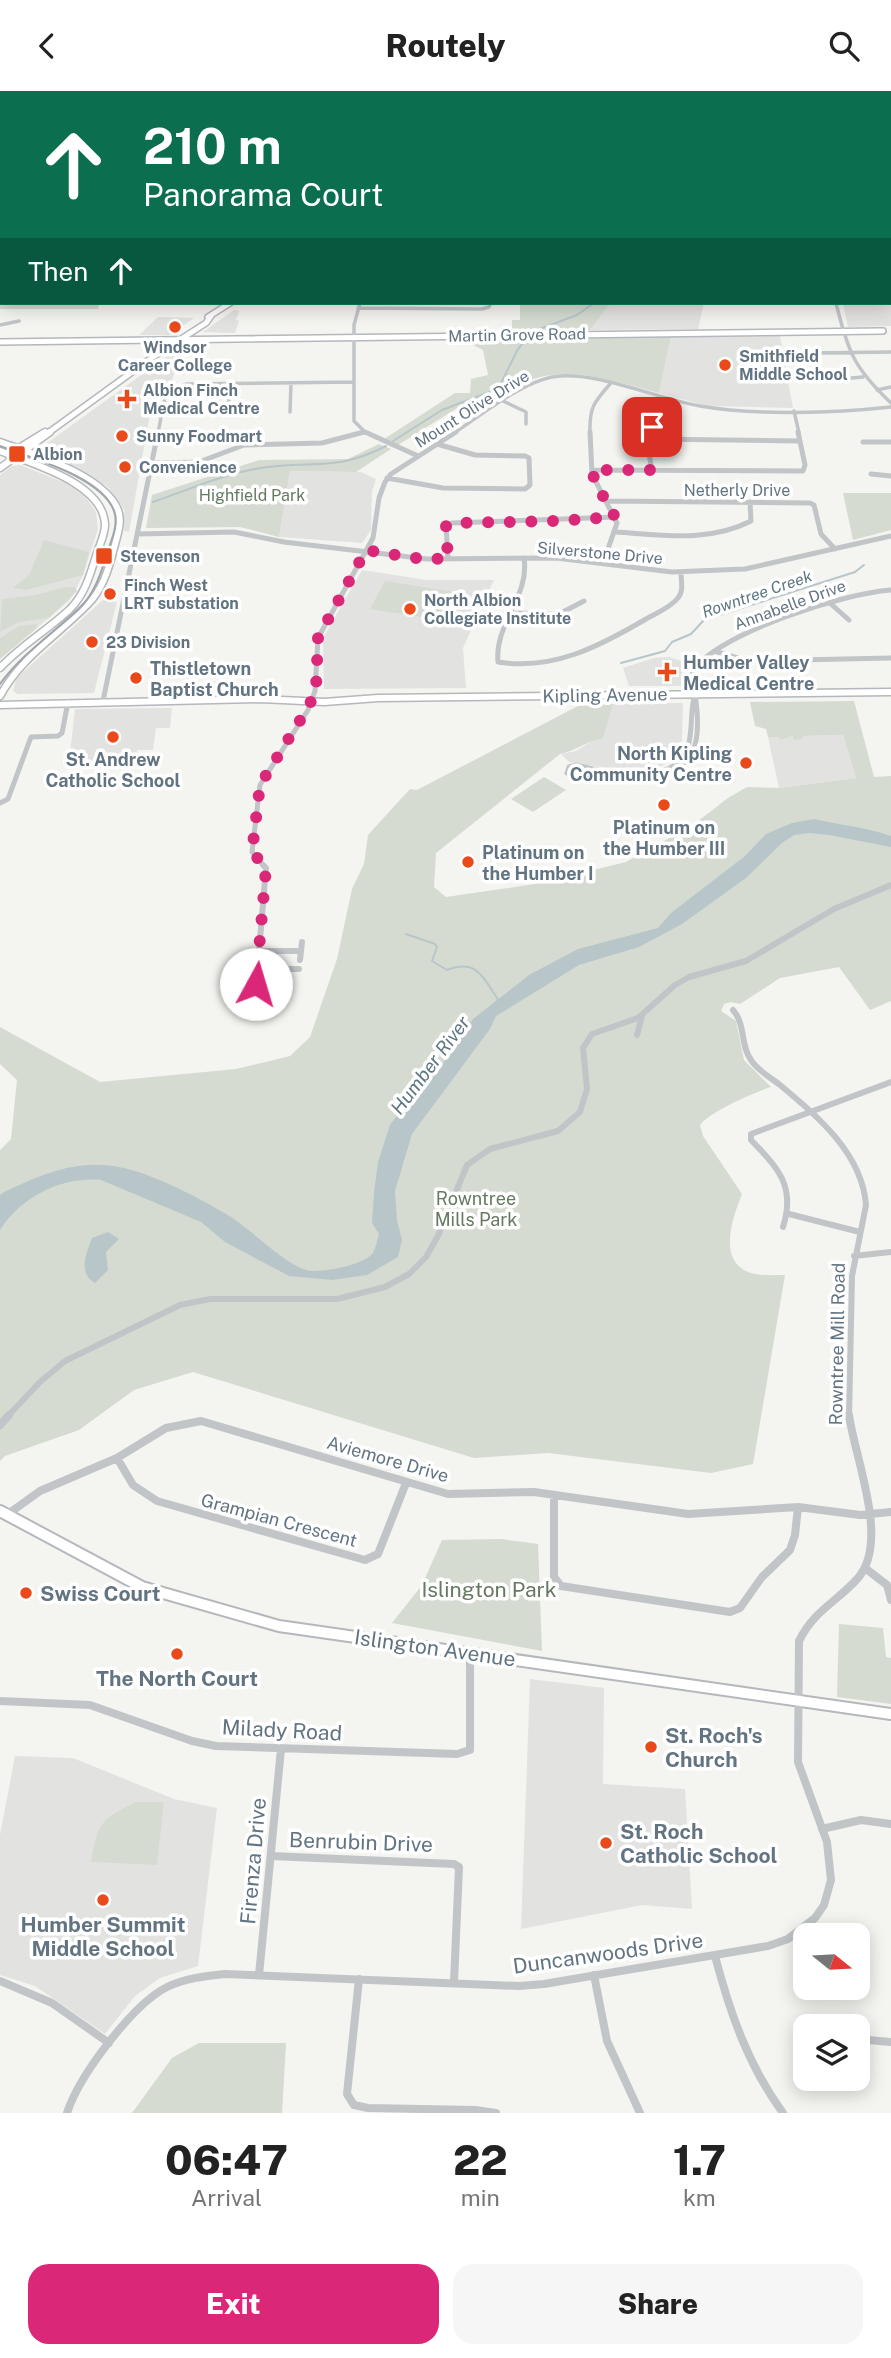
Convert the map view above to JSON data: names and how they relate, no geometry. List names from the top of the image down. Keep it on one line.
{"streets":{"main road":["Martin Grove Road","Kipling Avenue","Islington Avenue"],"street":["Mount Olive Drive","Netherly Drive","Silverstone Drive","Annabelle Drive","Rowntree Mill Road","Aviemore Drive","Grampian Crescent","Milady Road","Benrubin Drive","Firenza Drive","Duncanwoods Drive"]},"crossings":[["Netherly Drive","Silverstone Drive"],["Annabelle Drive","Kipling Avenue"],["Rowntree Mill Road","Aviemore Drive"],["Rowntree Mill Road","Islington Avenue"],["Rowntree Mill Road","Duncanwoods Drive"],["Aviemore Drive","Grampian Crescent"],["Aviemore Drive","Islington Avenue"],["Islington Avenue","Milady Road"],["Islington Avenue","Duncanwoods Drive"],["Milady Road","Firenza Drive"],["Benrubin Drive","Firenza Drive"],["Benrubin Drive","Duncanwoods Drive"],["Firenza Drive","Duncanwoods Drive"]],"water":["Rowntree Creek","Humber River"],"parks":["Highfield Park","Rowntree Mills Park","Islington Park"],"places":{"other":["Windsor Career College","Smithfield Middle School","Sunny Foodmart","Convenience","Finch West LRT substation","North Albion Collegiate Institute","23 Division","Thistletown Baptist Church","St. Andrew Catholic School","North Kipling Community Centre","Platinum on the Humber III","Platinum on the Humber I","Swiss Court","The North Court","St. Roch's Church","St. Roch Catholic School","Humber Summit Middle School"],"health":["Albion Finch Medical Centre","Humber Valley Medical Centre"],"transit":["Albion","Stevenson"]},"north":"right","page":{"header":"Routely","turn":["210 m","Panorama Court"],"then":"Then","eta":["06:47","Arrival","22","min","1.7","km"],"buttons":["Exit","Share"]}}
